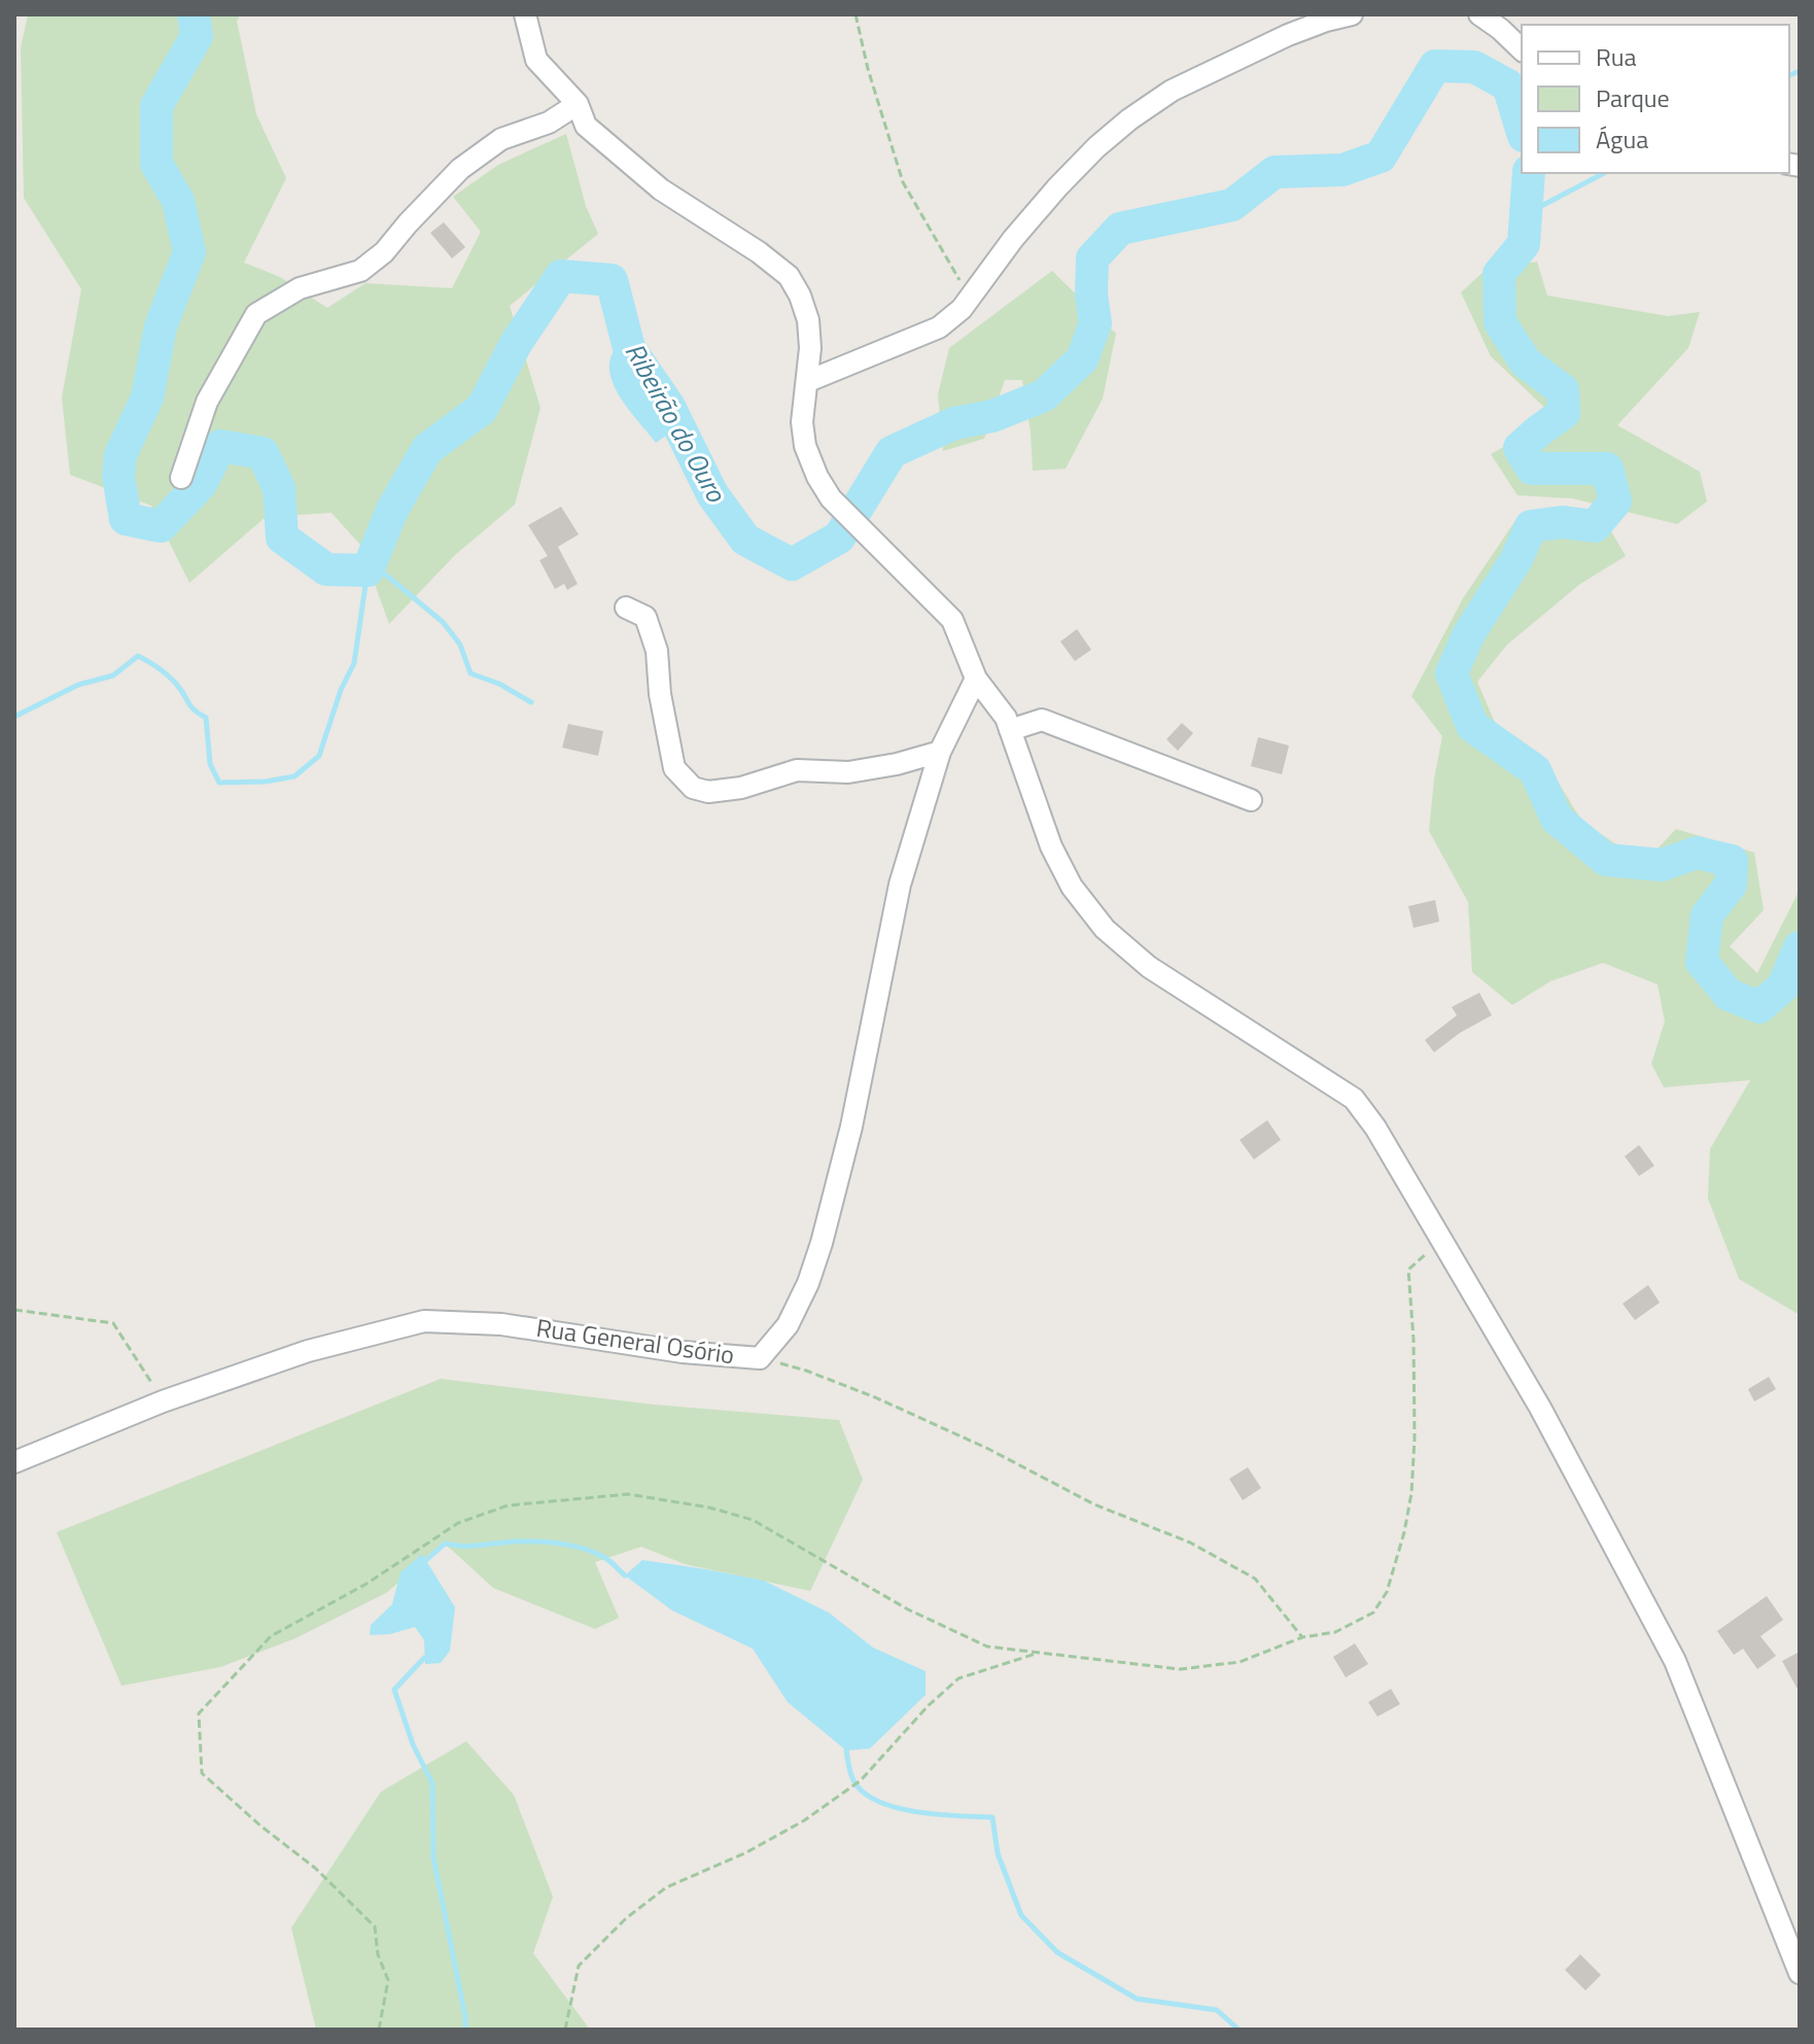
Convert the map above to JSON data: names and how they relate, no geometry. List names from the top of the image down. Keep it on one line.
{"streets":{"street":["Rua General Osório"]},"water":["Ribeirão do Ouro"],"legend":["Rua","Parque","Água"]}
